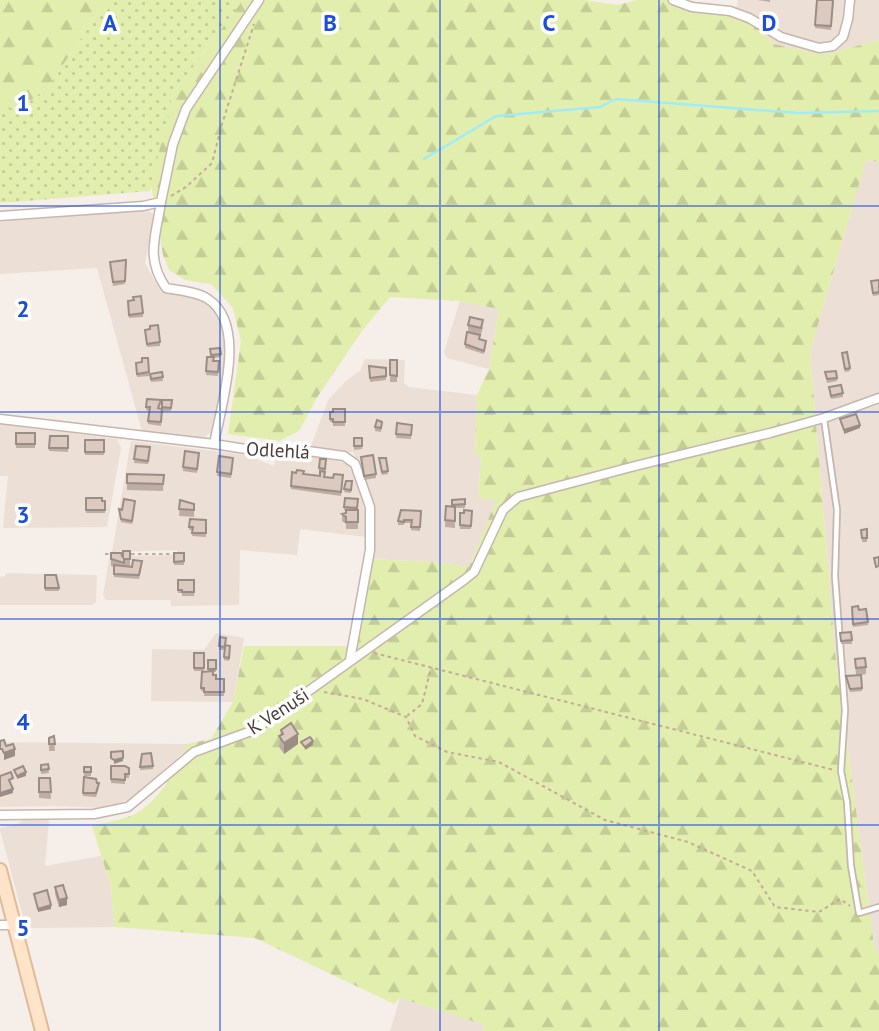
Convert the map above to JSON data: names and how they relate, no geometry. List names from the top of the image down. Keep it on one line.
{"streets":{"street":["Odlehlá","K Venuši"]},"crossings":[["Odlehlá","K Venuši"]],"grid":{"columns":["A","B","C","D"],"rows":["1","2","3","4","5"]}}
